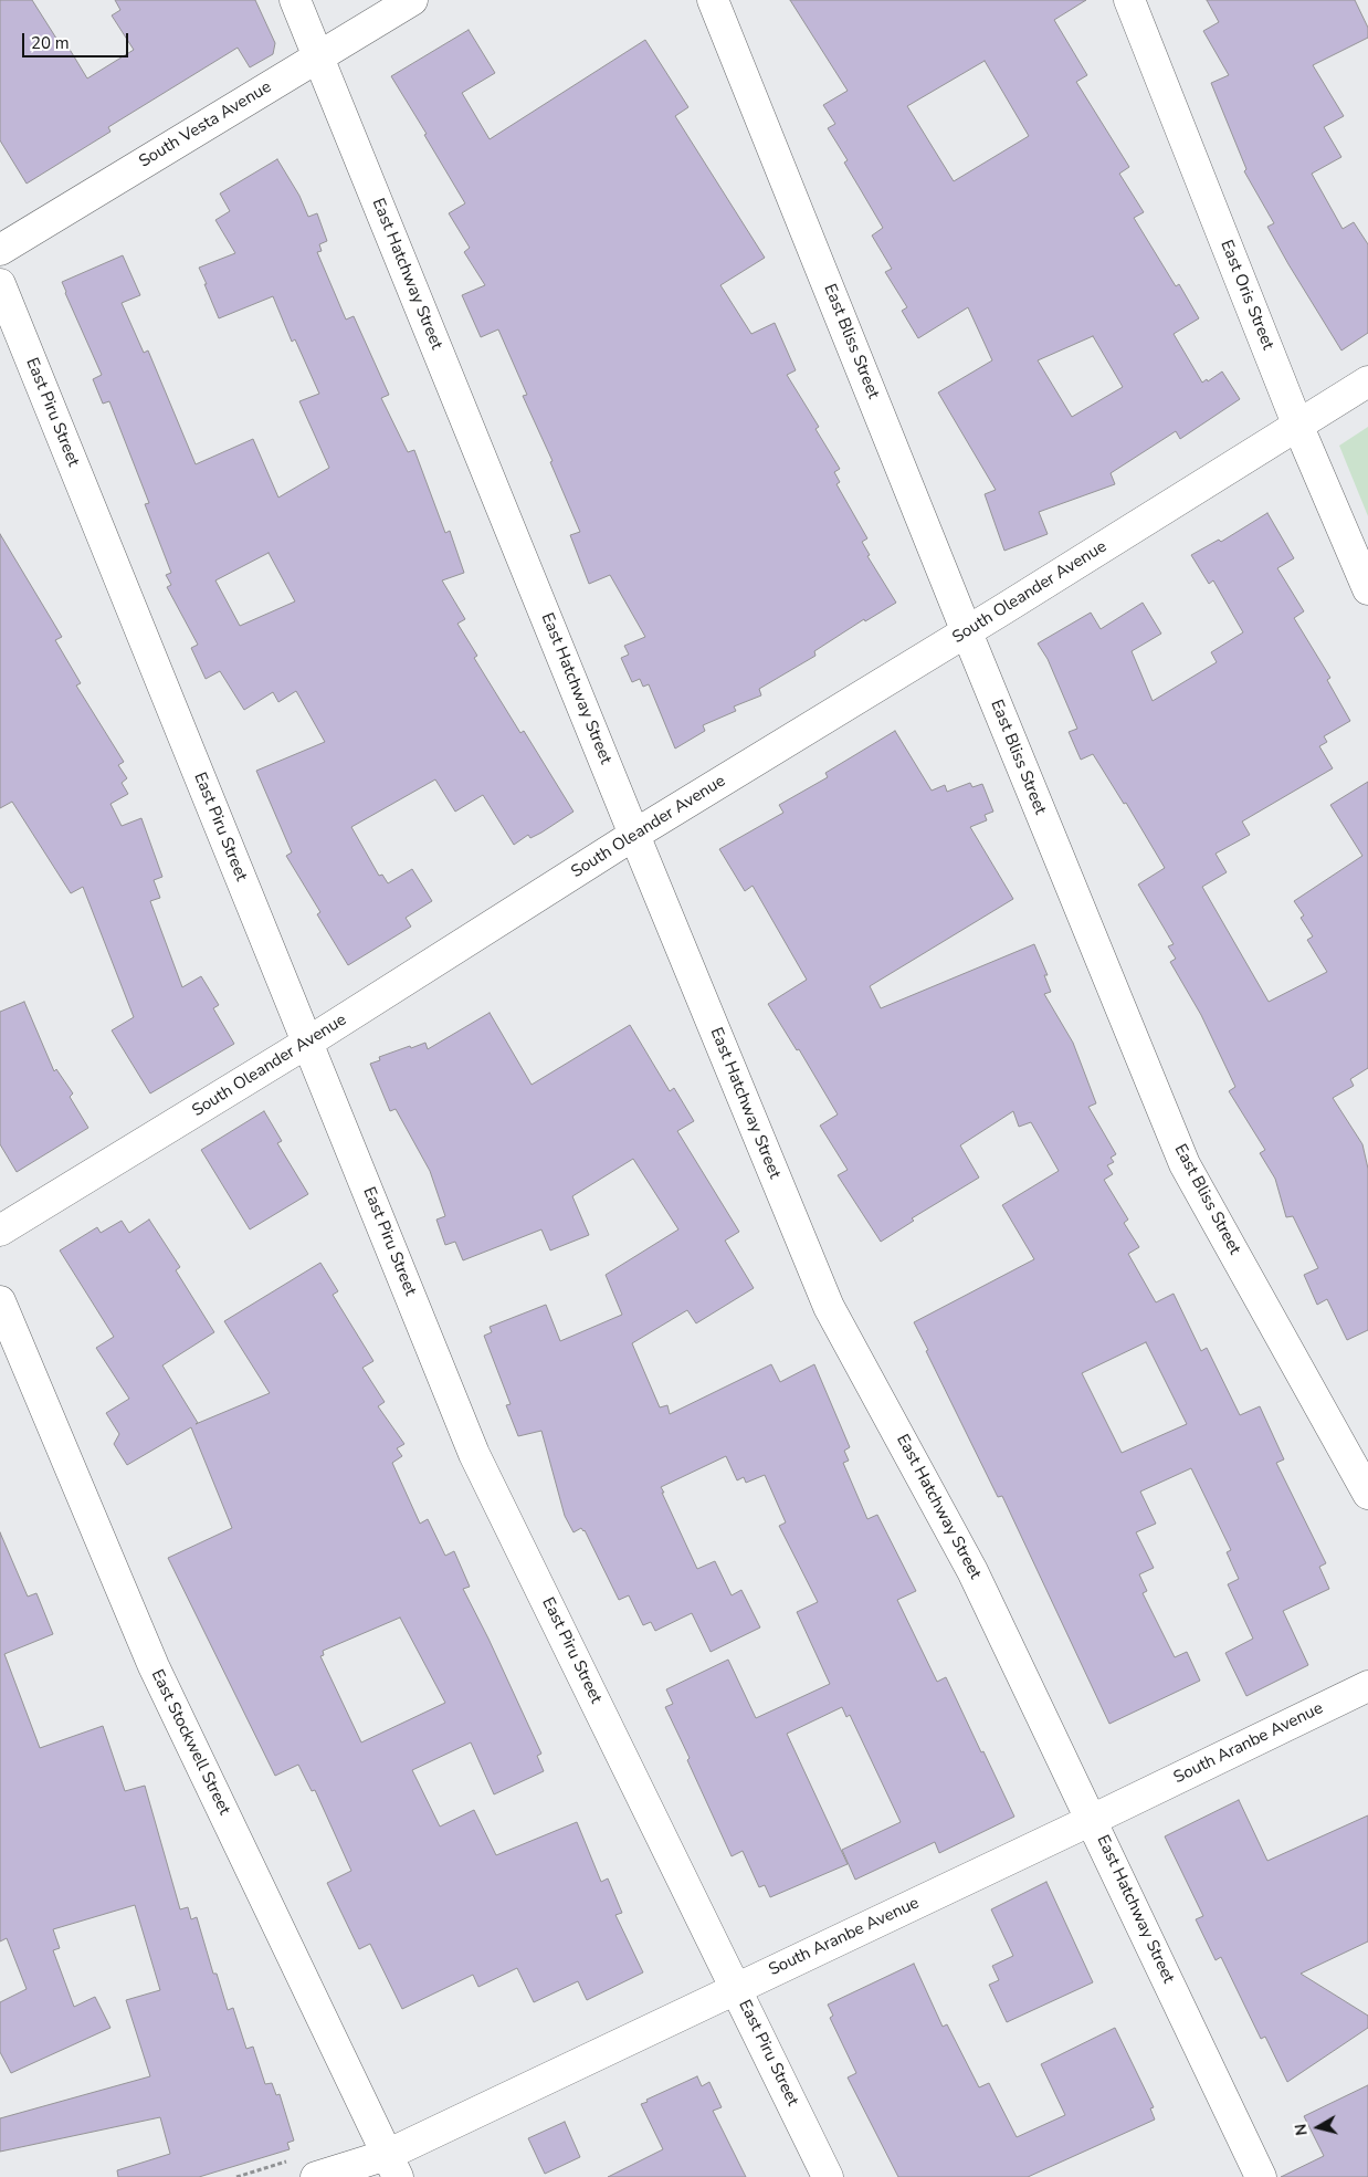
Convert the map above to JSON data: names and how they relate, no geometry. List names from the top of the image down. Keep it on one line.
{"streets":{"street":["South Vesta Avenue","East Hatchway Street","East Oris Street","East Bliss Street","East Piru Street","South Oleander Avenue","East Stockwell Street","South Aranbe Avenue"]},"crossings":[["South Vesta Avenue","East Hatchway Street"],["East Hatchway Street","South Oleander Avenue"],["East Hatchway Street","South Aranbe Avenue"],["East Oris Street","South Oleander Avenue"],["East Bliss Street","South Oleander Avenue"],["East Piru Street","South Oleander Avenue"],["East Piru Street","South Aranbe Avenue"],["East Stockwell Street","South Aranbe Avenue"]],"scale_bar":"20 m","north":"left"}
